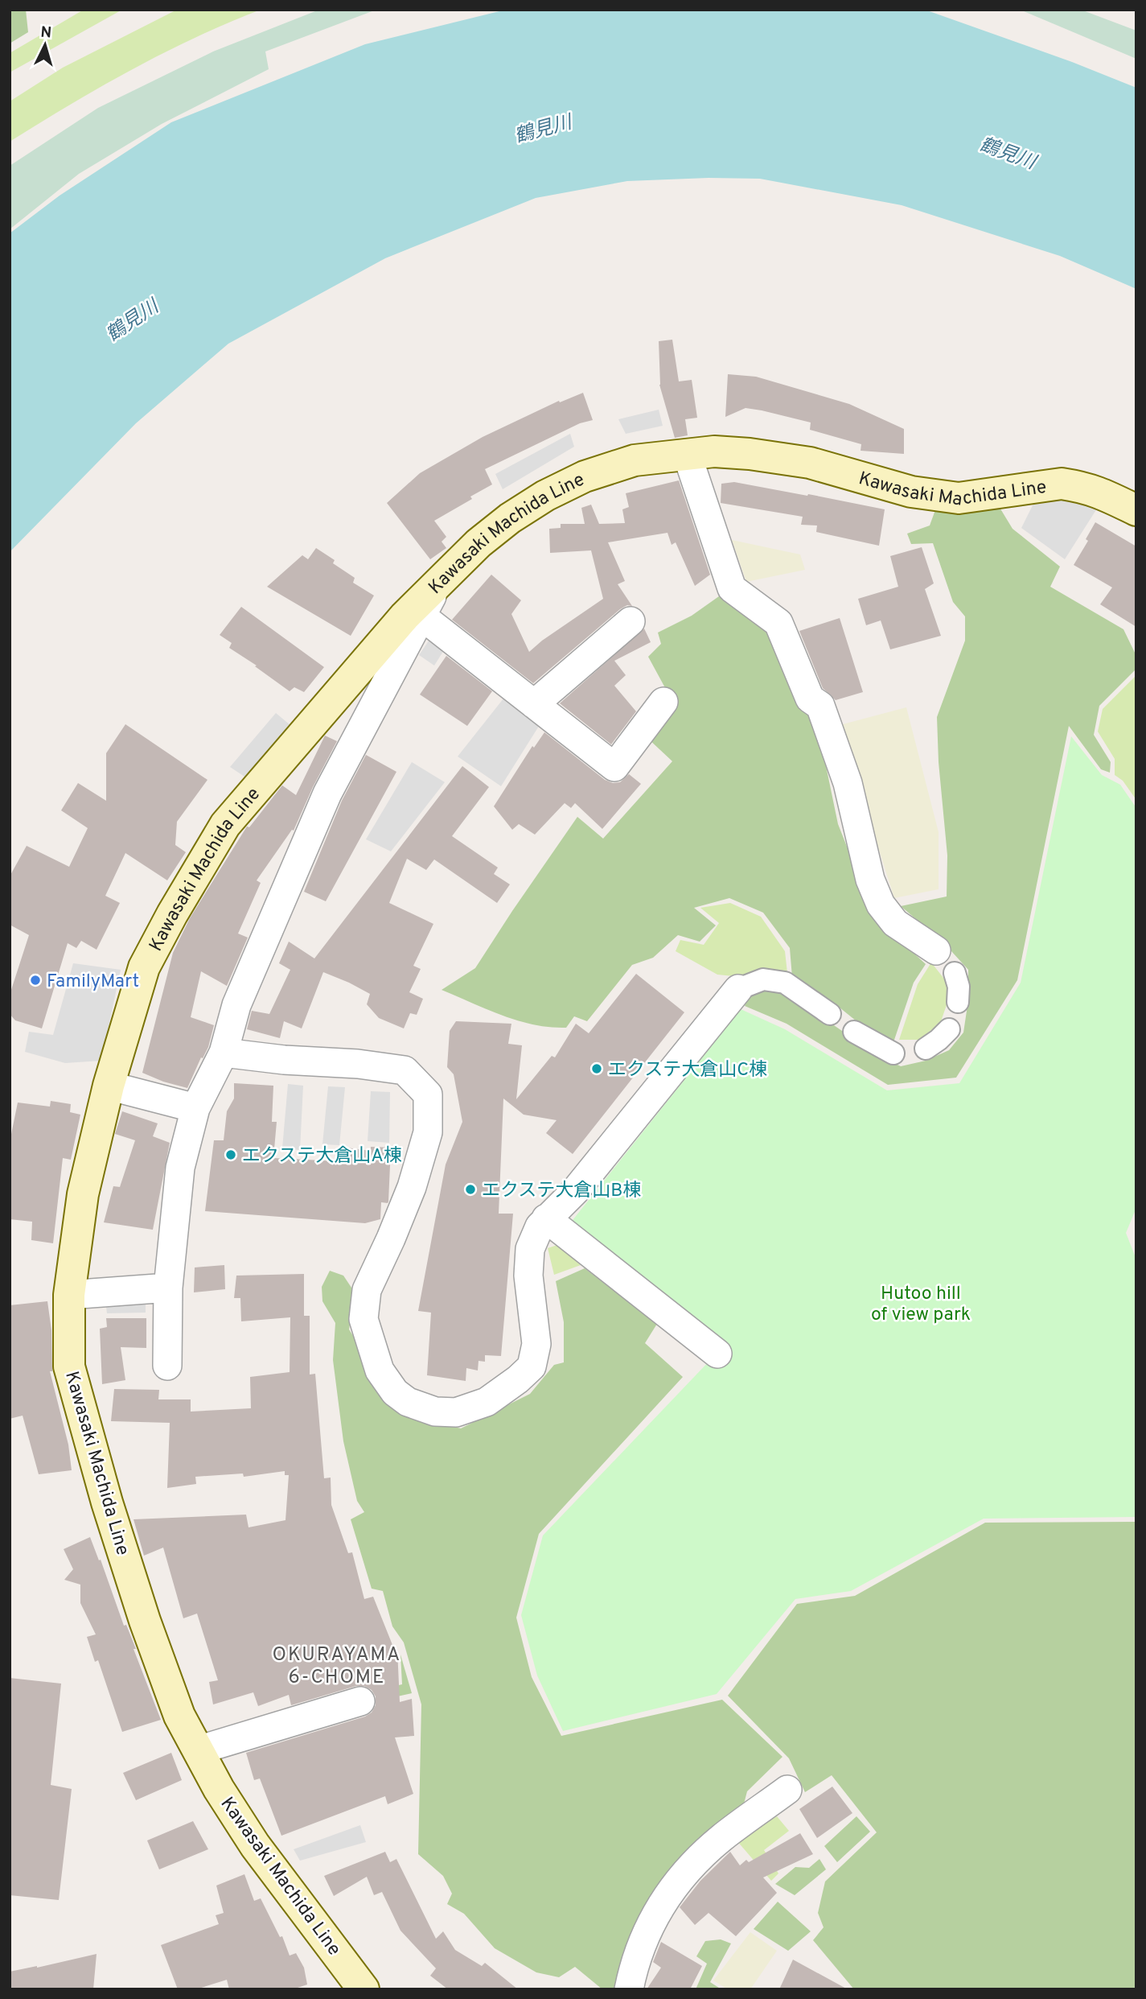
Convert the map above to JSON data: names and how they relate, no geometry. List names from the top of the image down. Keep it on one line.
{"streets":{"main road":["Kawasaki Machida Line"]},"districts":["OKURAYAMA 6-CHOME"],"water":["鶴見川"],"parks":["Hutoo hill of view park"],"places":["FamilyMart","エクステ大倉山C棟","エクステ大倉山A棟","エクステ大倉山B棟"],"north":"top"}
